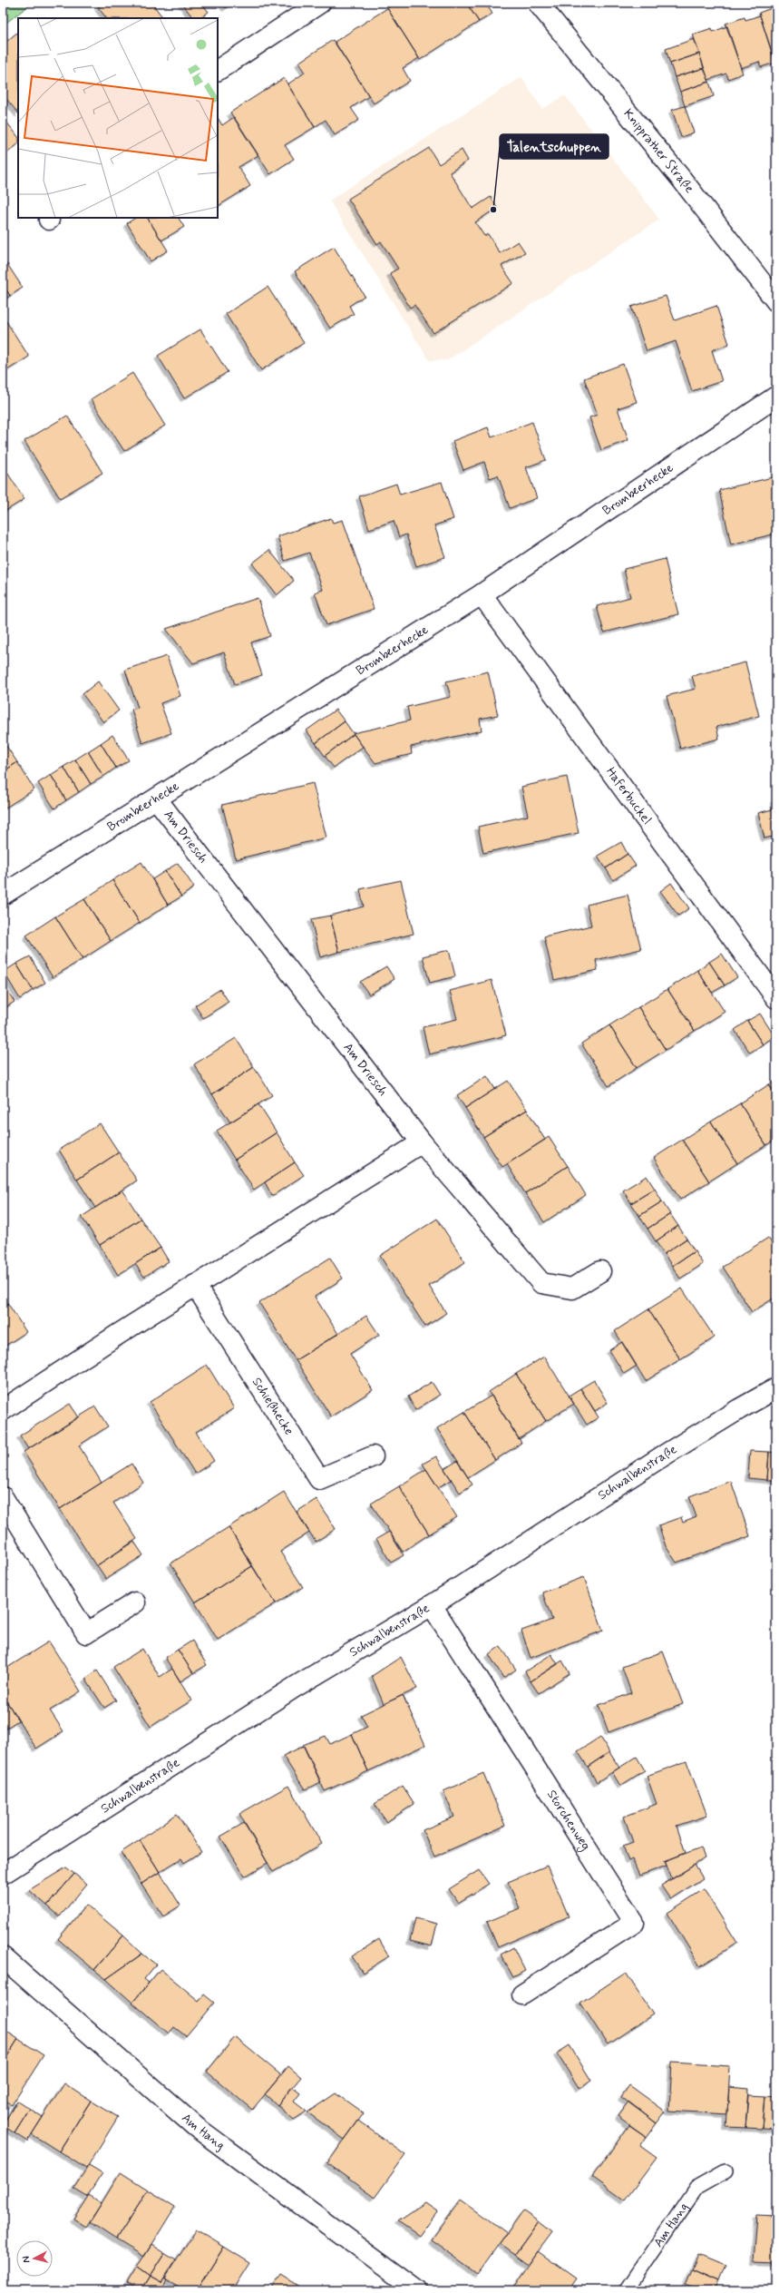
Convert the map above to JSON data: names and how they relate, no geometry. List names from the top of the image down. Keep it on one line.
{"streets":{"street":["Knipprather Straße","Brombeerhecke","Haferbuckel","Am Driesch","Schießhecke","Schwalbenstraße","Storchenweg","Am Hang"]},"crossings":[["Brombeerhecke","Haferbuckel"],["Brombeerhecke","Am Driesch"],["Schwalbenstraße","Storchenweg"]],"places":["Talentschuppen"],"north":"left"}
